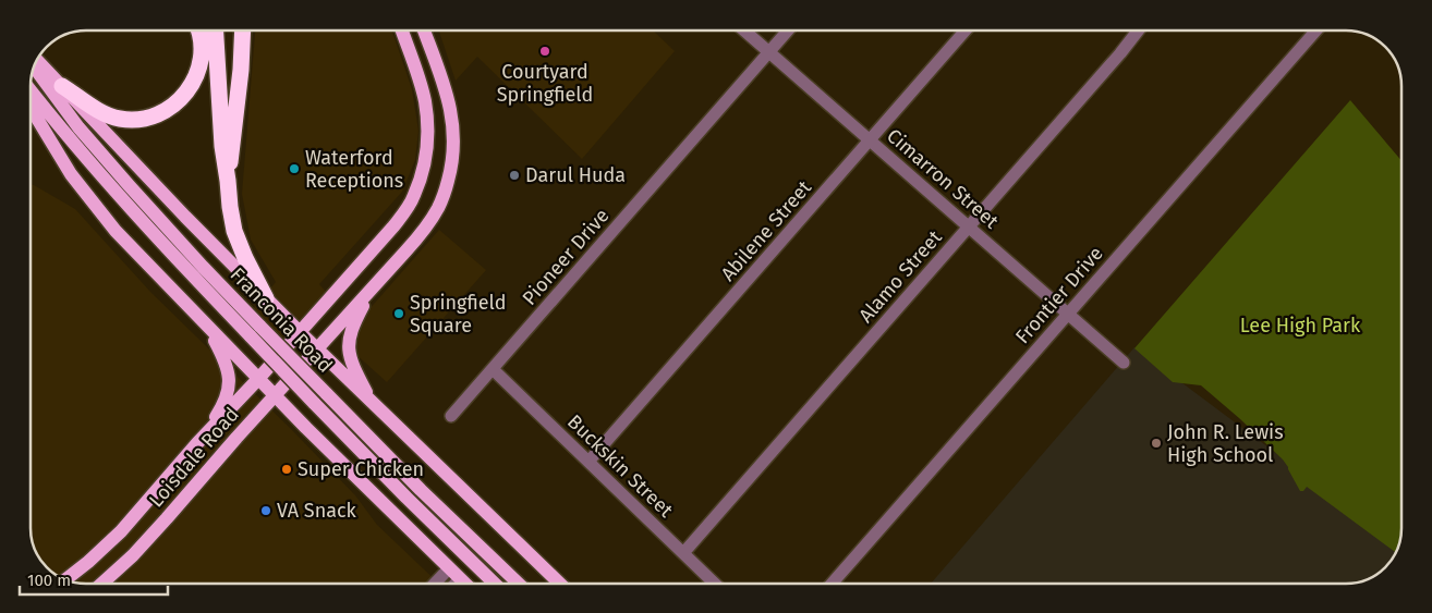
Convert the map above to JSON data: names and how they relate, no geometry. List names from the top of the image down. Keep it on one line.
{"streets":{"main road":["Franconia Road","Loisdale Road"],"street":["Cimarron Street","Abilene Street","Pioneer Drive","Alamo Street","Frontier Drive","Buckskin Street"]},"crossings":[["Cimarron Street","Abilene Street"],["Cimarron Street","Pioneer Drive"],["Cimarron Street","Alamo Street"],["Cimarron Street","Frontier Drive"],["Abilene Street","Buckskin Street"],["Pioneer Drive","Buckskin Street"],["Alamo Street","Buckskin Street"],["Franconia Road","Loisdale Road"]],"parks":["Lee High Park"],"places":["Courtyard Springfield","Waterford Receptions","Darul Huda","Springfield Square","John R. Lewis High School","Super Chicken","VA Snack"],"scale_bar":"100 m"}
